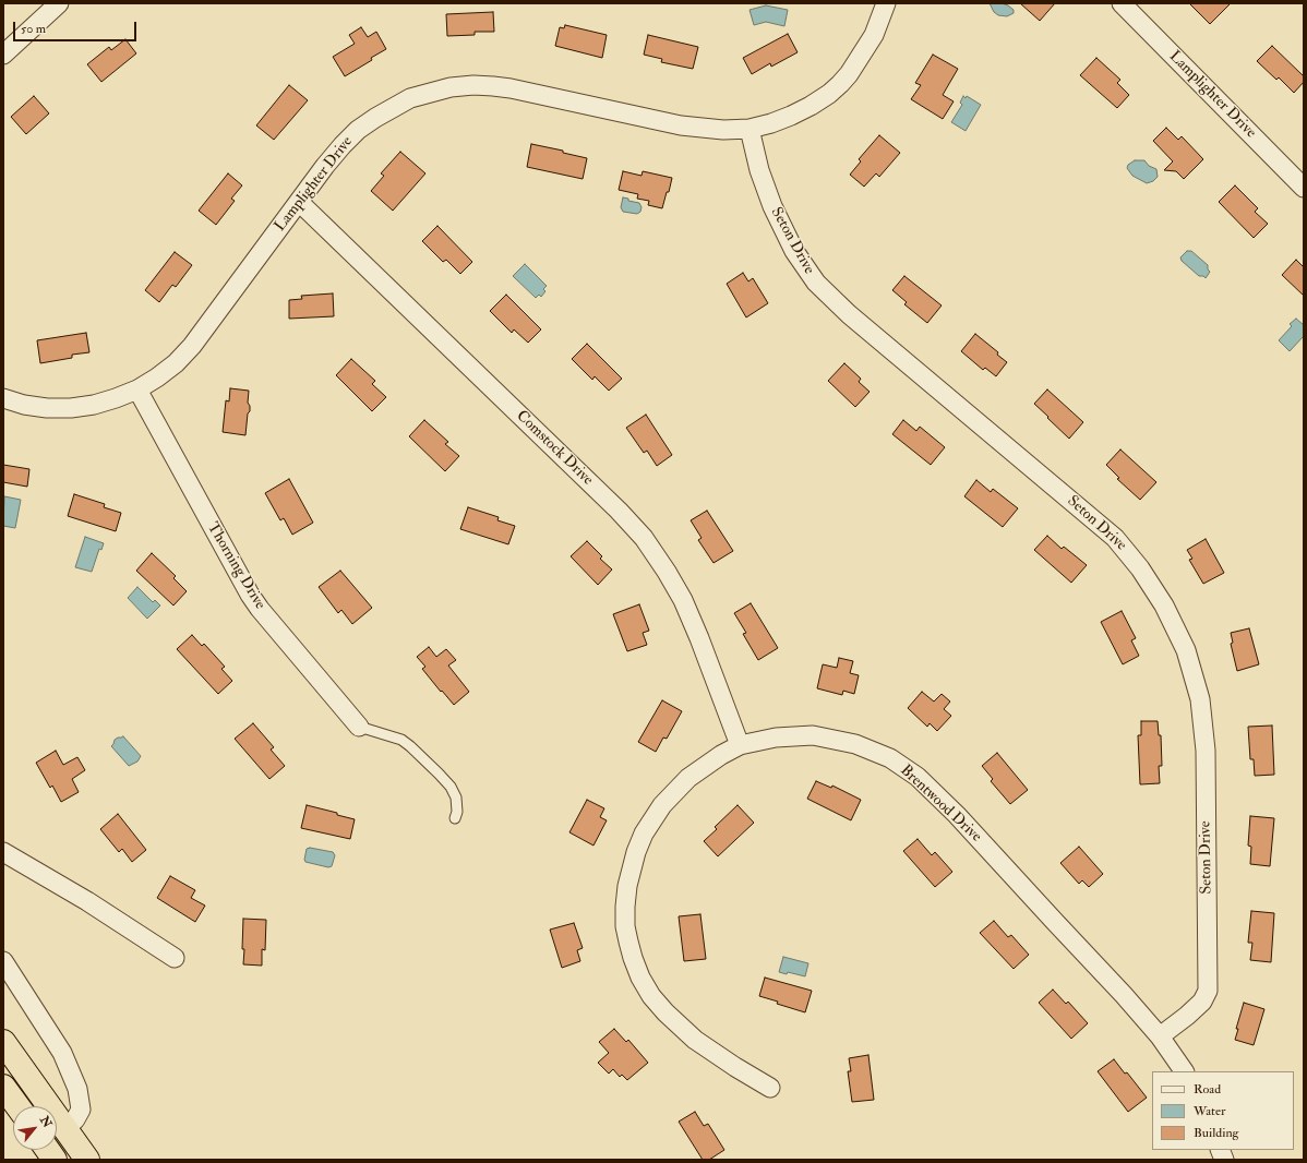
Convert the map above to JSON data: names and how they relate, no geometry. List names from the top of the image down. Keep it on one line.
{"streets":{"street":["Lamplighter Drive","Seton Drive","Comstock Drive","Thorning Drive","Brentwood Drive"]},"crossings":[["Lamplighter Drive","Seton Drive"],["Lamplighter Drive","Comstock Drive"],["Lamplighter Drive","Thorning Drive"],["Seton Drive","Brentwood Drive"],["Comstock Drive","Brentwood Drive"]],"legend":["Road","Water","Building"],"scale_bar":"50 m","north":"top right"}
